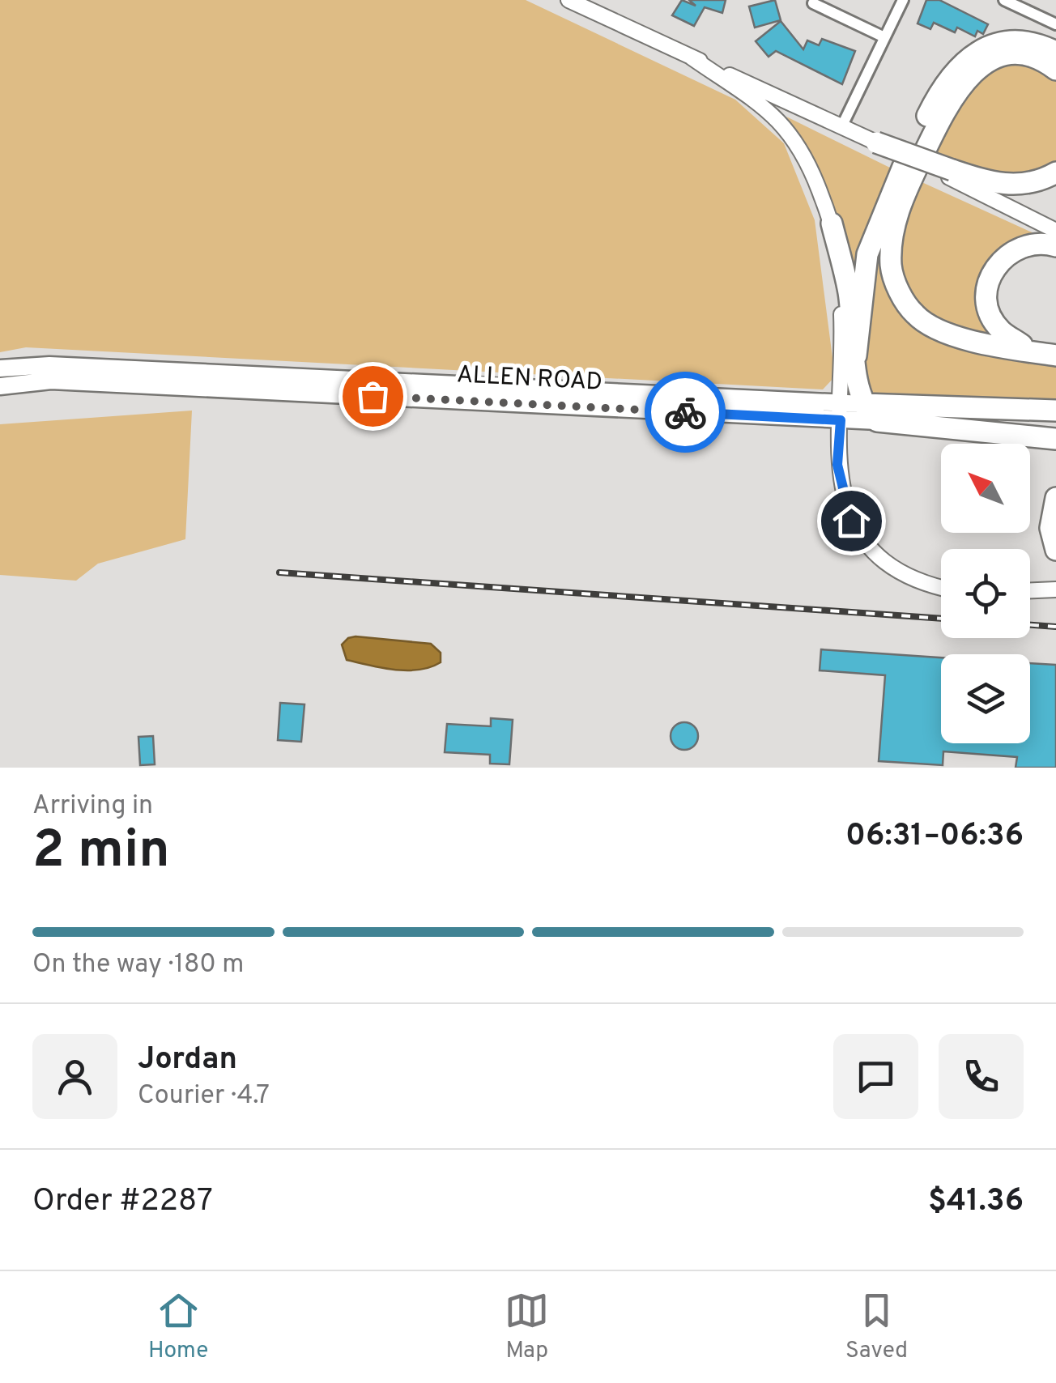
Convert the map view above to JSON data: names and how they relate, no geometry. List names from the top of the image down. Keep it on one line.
{"streets":{"highway":["ALLEN ROAD"]},"north":"top left","page":{"heading":["2 min","Arriving in","06:31–06:36"],"panel":["Jordan","Courier · 4.7","Order #2287","$41.36"],"bar":"On the way · 180 m","tabs":["Home","Map","Saved"]}}
